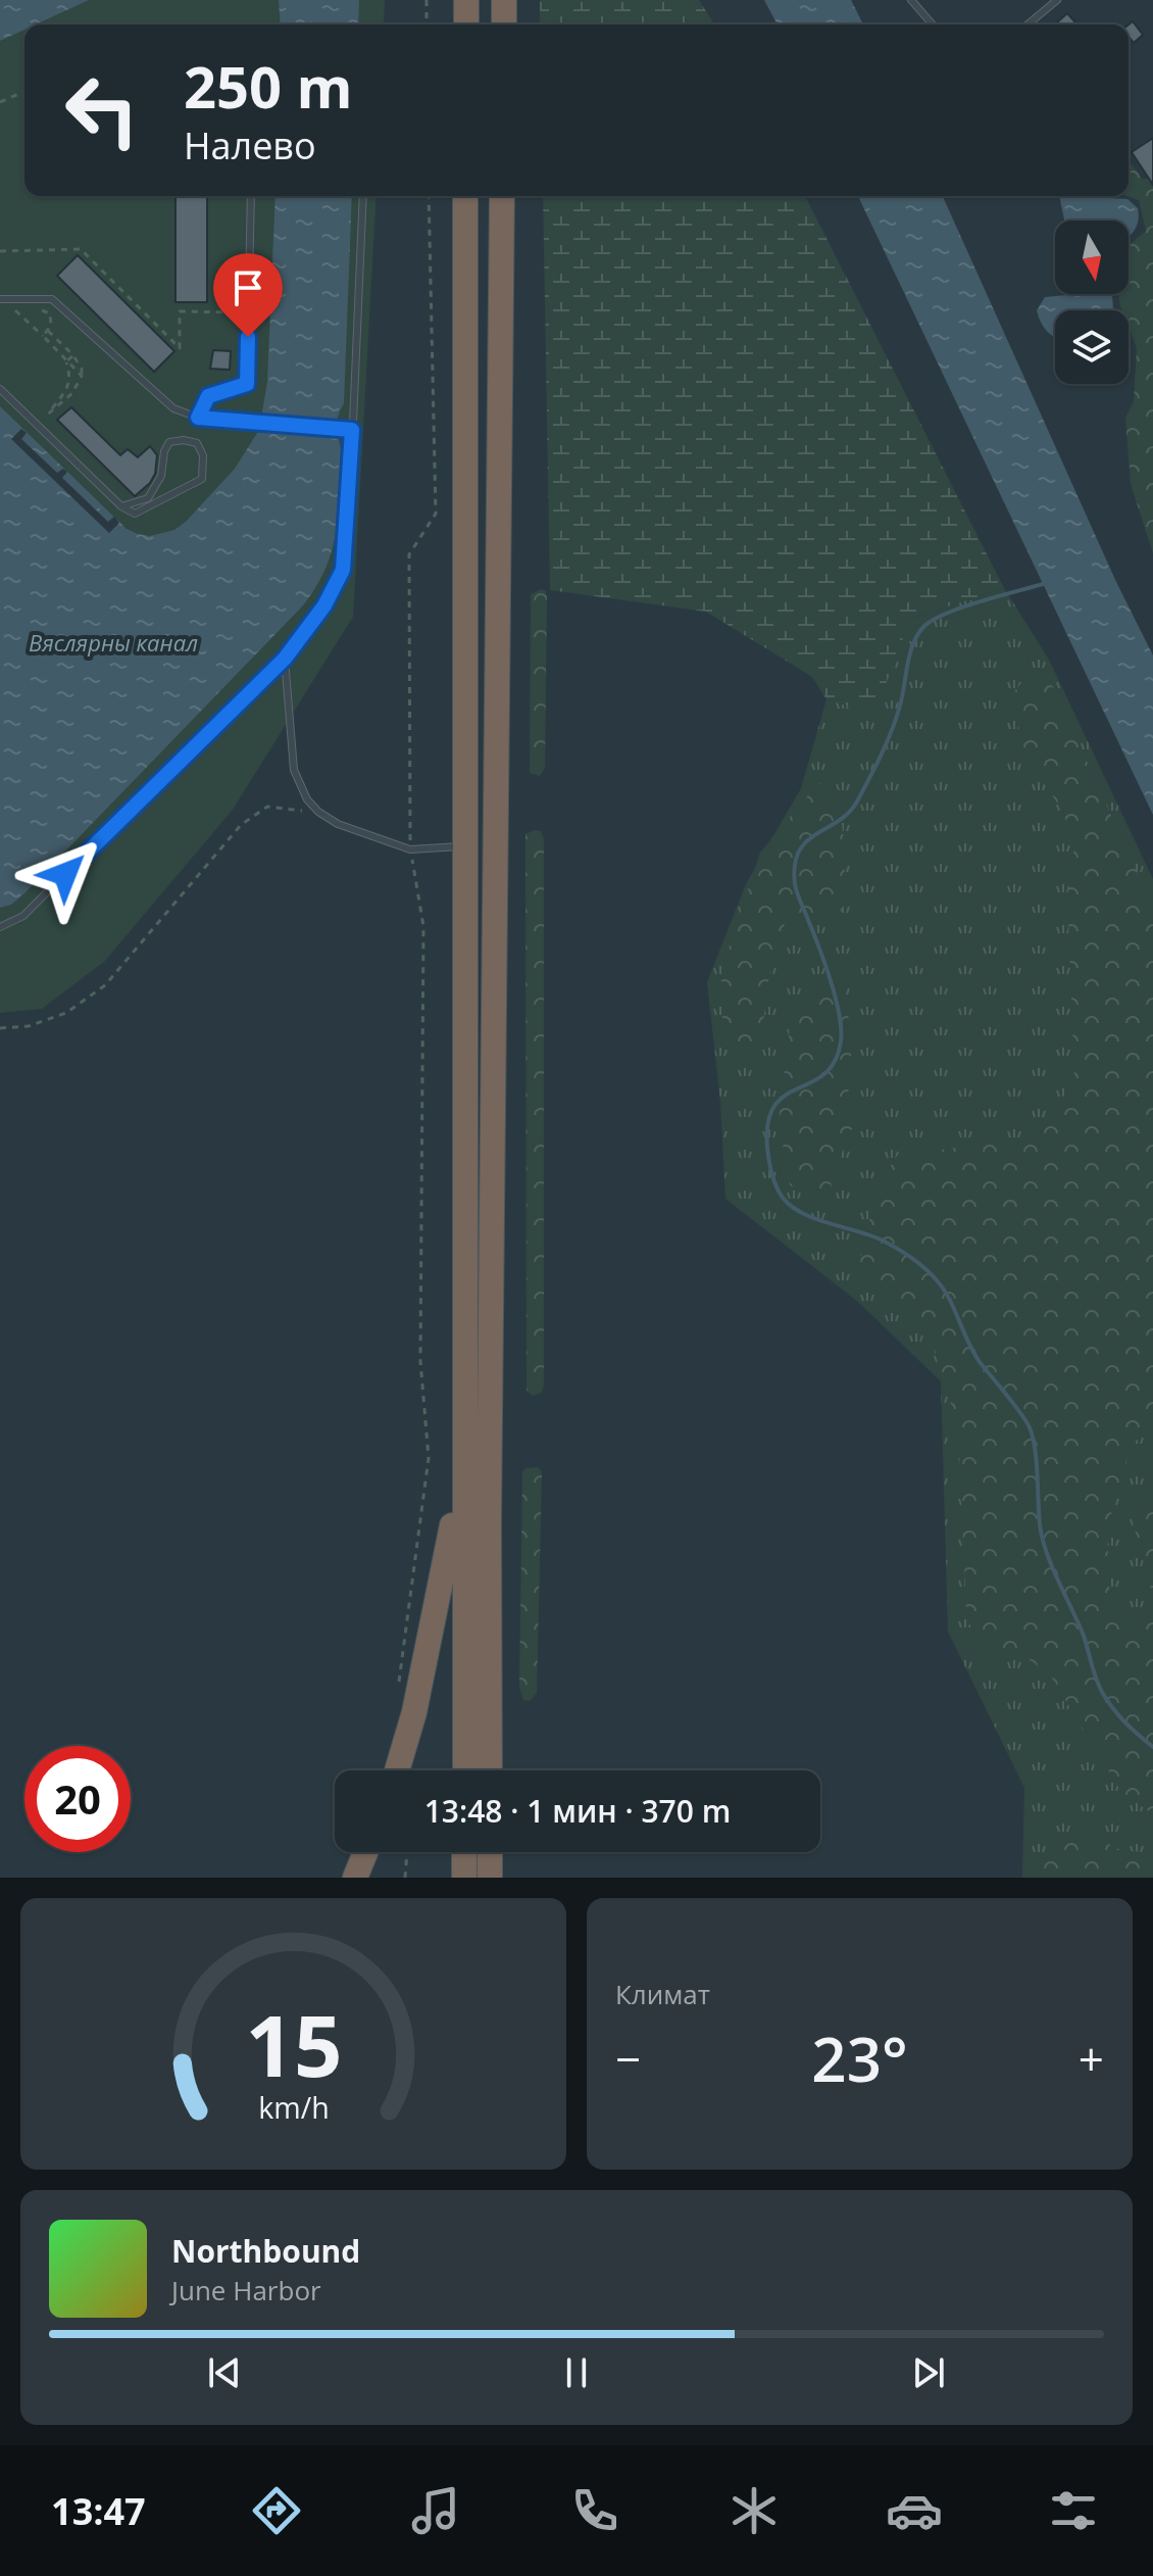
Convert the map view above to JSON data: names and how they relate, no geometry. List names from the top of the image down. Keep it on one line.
{"water":["Вяслярны канал"],"north":"bottom","page":{"turn":["250 m","Налево"],"limit":"20","trip":"13:48 · 1 мин · 370 m","tile":"Климат","heat":["−","23°","+"],"song":["Northbound","June Harbor"],"tabs":"13:47","gauge":["15","km/h"]}}
